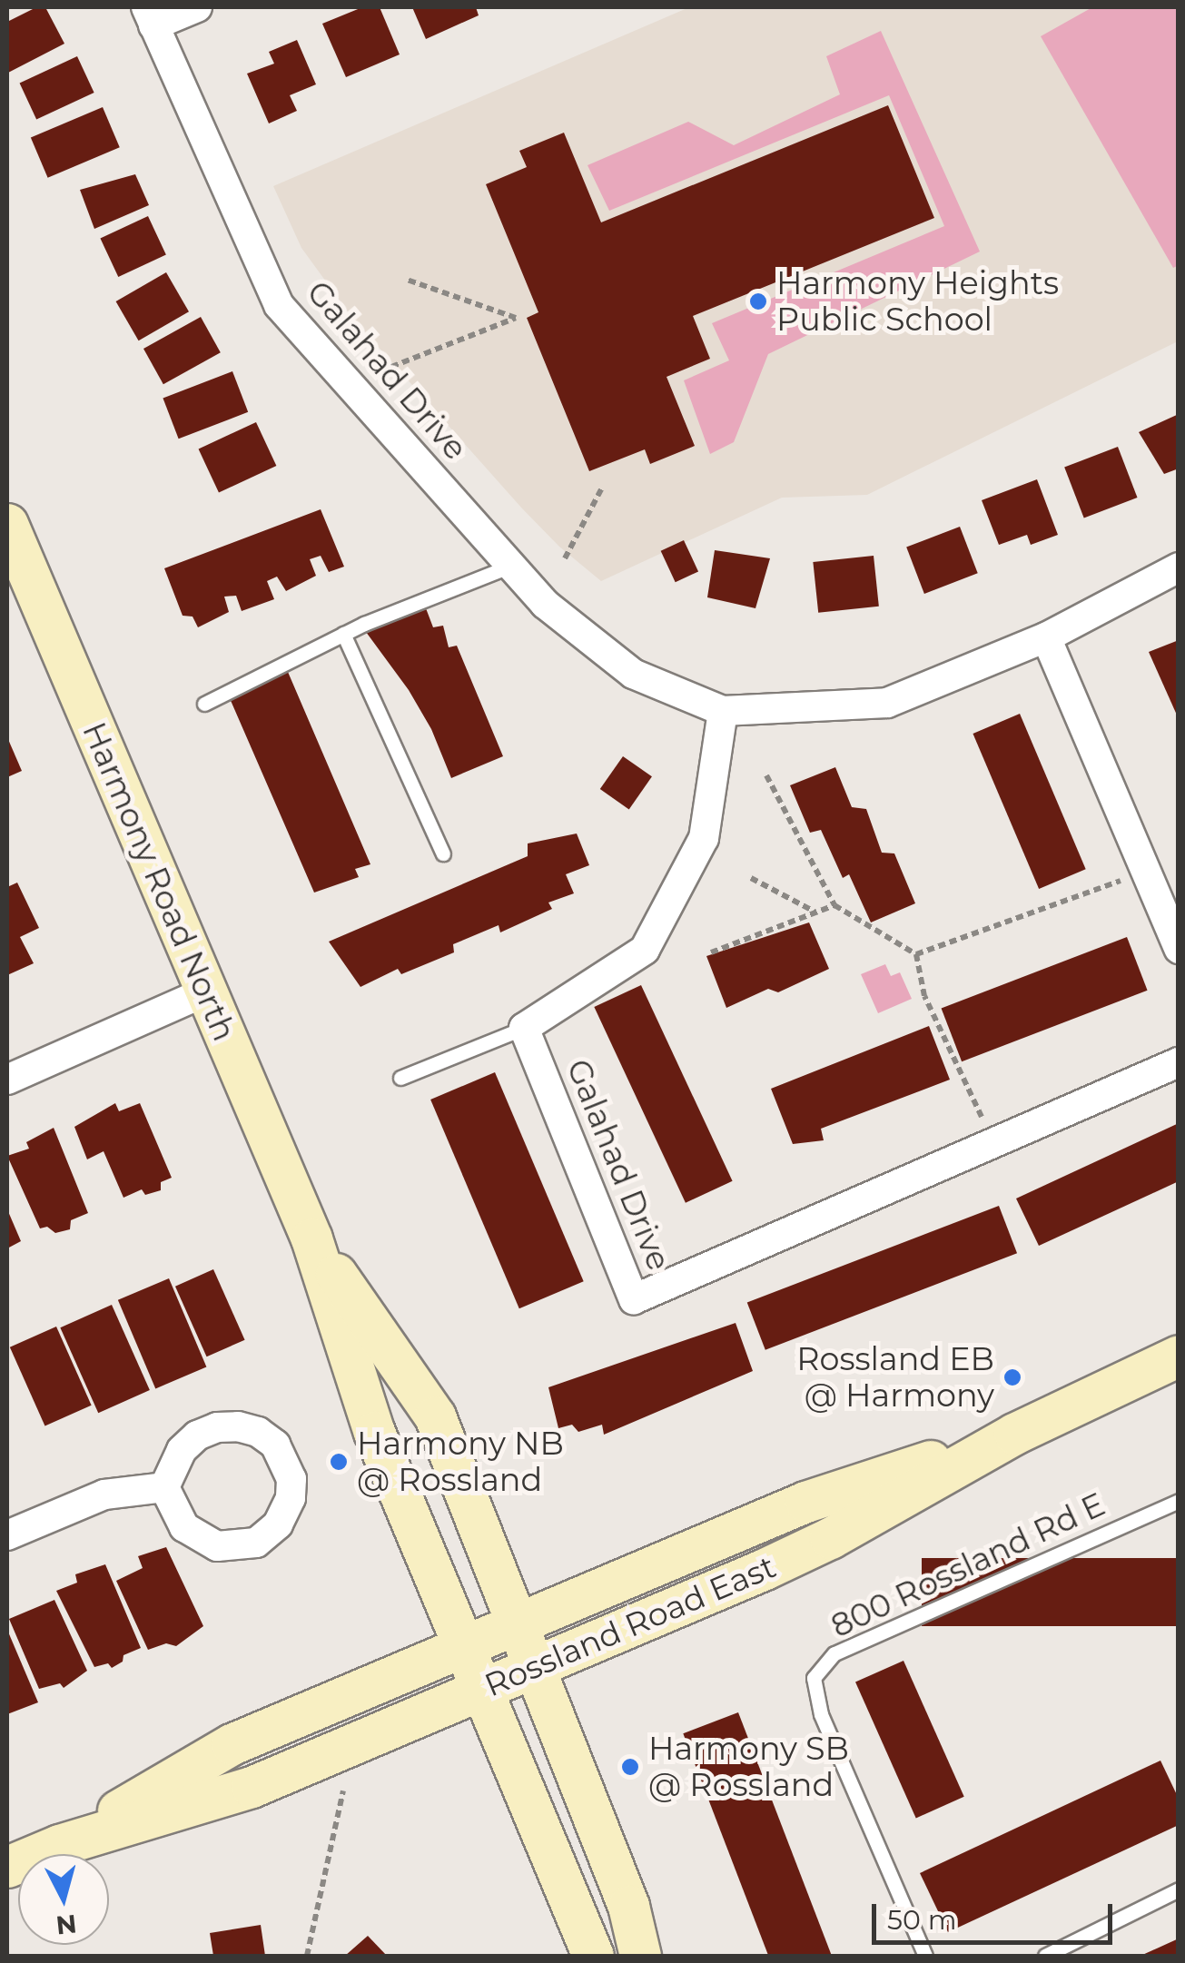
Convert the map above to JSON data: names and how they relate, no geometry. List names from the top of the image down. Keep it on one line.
{"streets":{"main road":["Harmony Road North","Rossland Road East"],"street":["Galahad Drive"],"lane":["800 Rossland Rd E"]},"crossings":[["Harmony Road North","Rossland Road East"]],"places":["Harmony Heights Public School","Rossland EB @ Harmony","Harmony NB @ Rossland","Harmony SB @ Rossland"],"scale_bar":"50 m","north":"bottom"}
